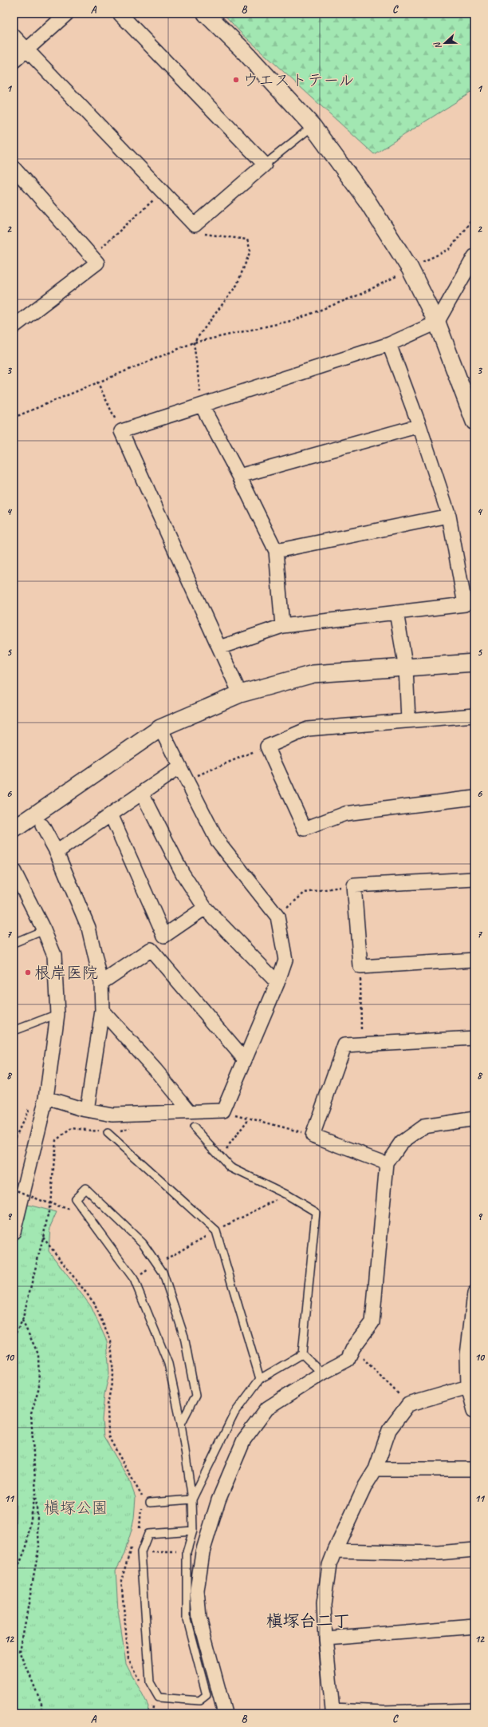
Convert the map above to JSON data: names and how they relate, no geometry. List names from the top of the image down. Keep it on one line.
{"districts":["槇塚台二丁"],"parks":["槇塚公園"],"places":["ウエストテール","根岸医院"],"north":"left","grid":{"columns":["A","B","C"],"rows":["1","2","3","4","5","6","7","8","9","10","11","12"]}}
